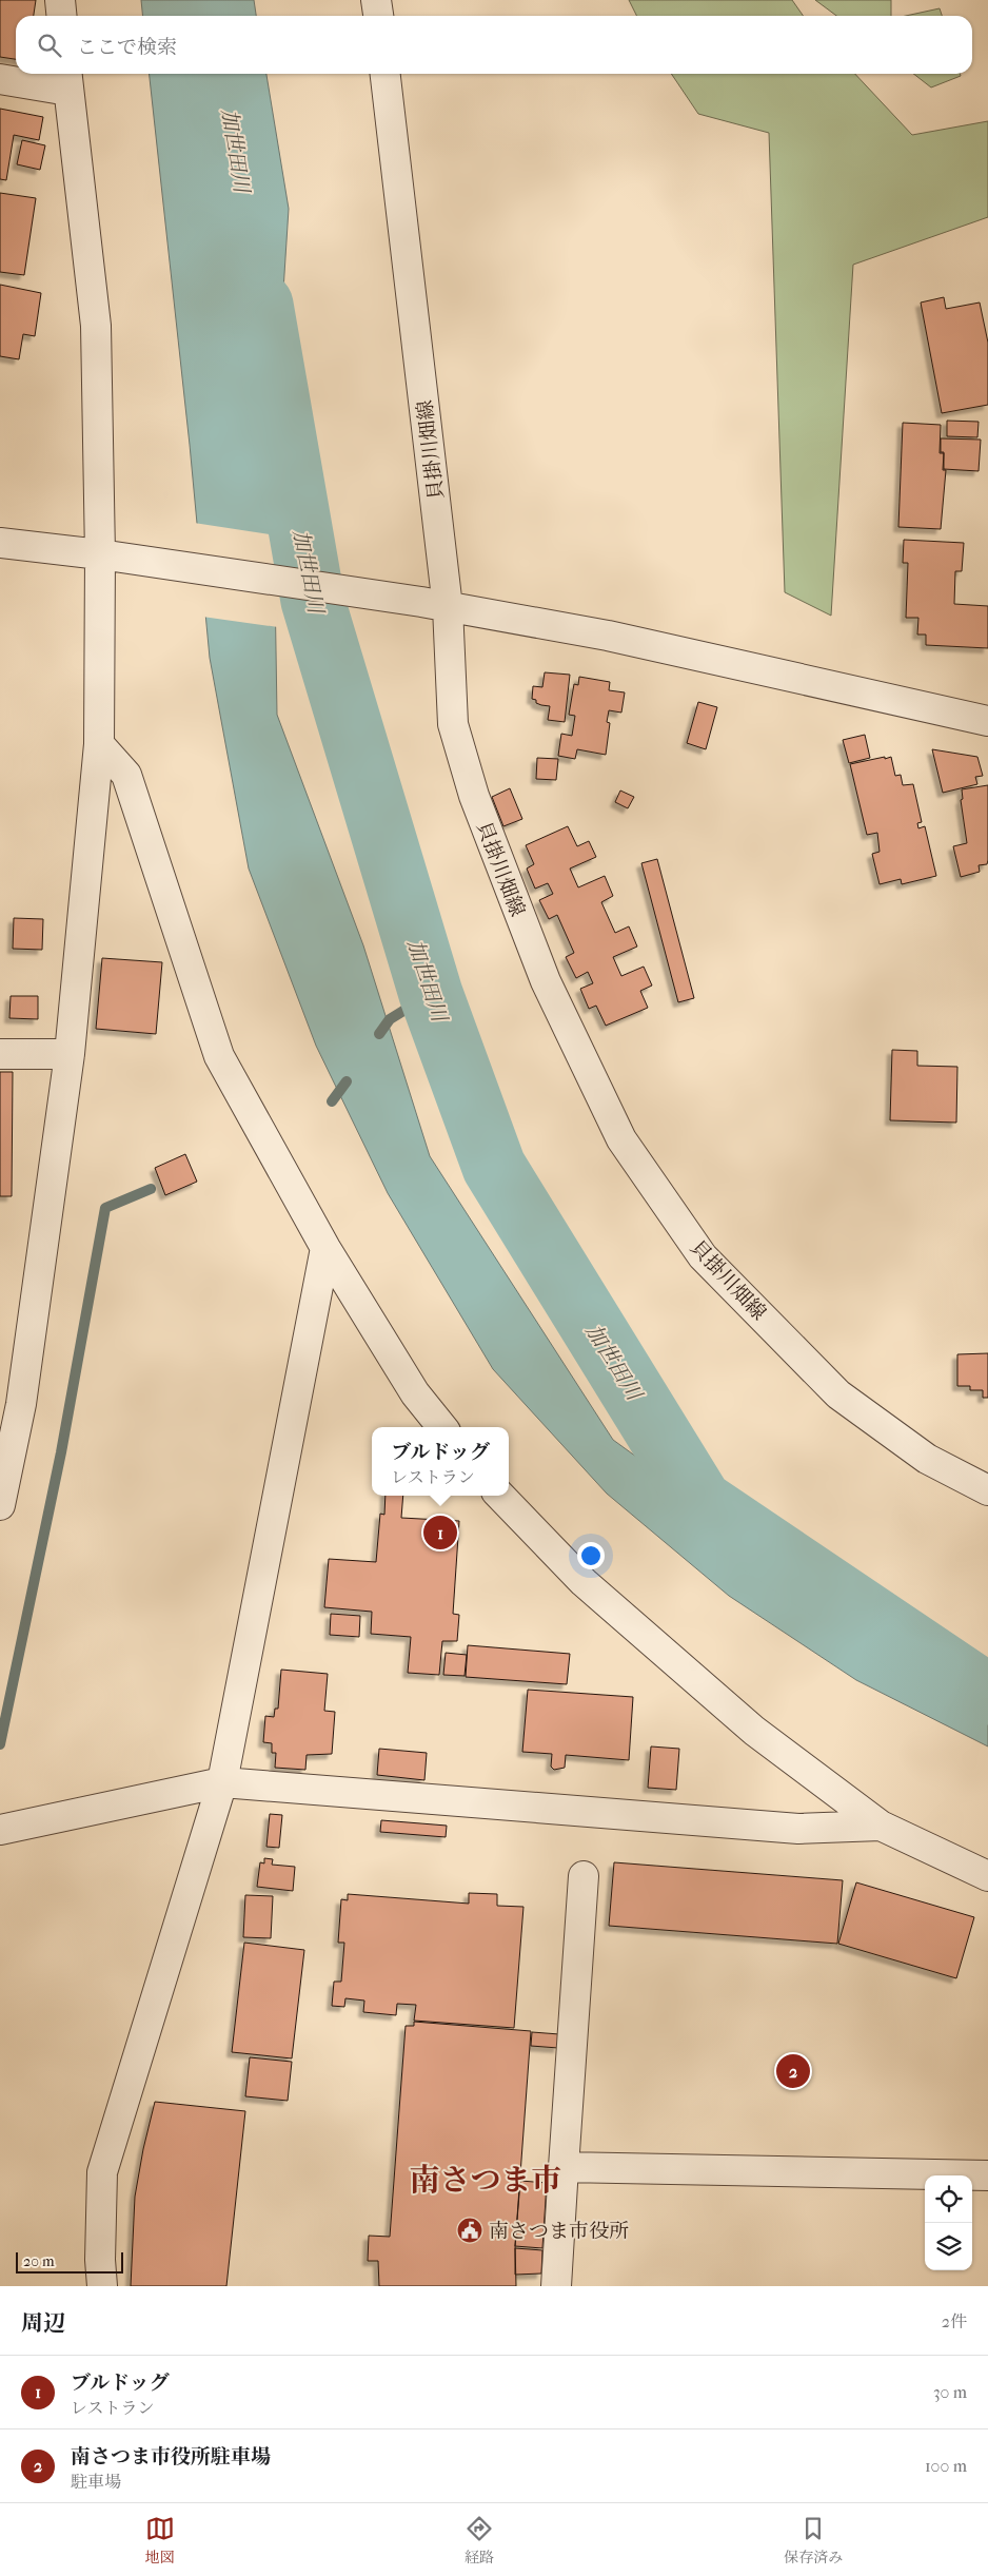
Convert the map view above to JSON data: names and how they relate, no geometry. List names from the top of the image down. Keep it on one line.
{"streets":{"street":["貝掛川畑線"]},"districts":["南さつま市"],"water":["加世田川"],"places":{"public building":["南さつま市役所"]},"scale_bar":"20 m","page":{"search":"ここで検索","popup":["ブルドッグ","レストラン"],"pins":["1","2"],"scale":"20 m","heading":["周辺","2件"],"list":[{"mark":"1","name":"ブルドッグ","note":"レストラン","value":"30 m"},{"mark":"2","name":"南さつま市役所駐車場","note":"駐車場","value":"100 m"}],"nav":["地図","経路","保存済み"]}}
